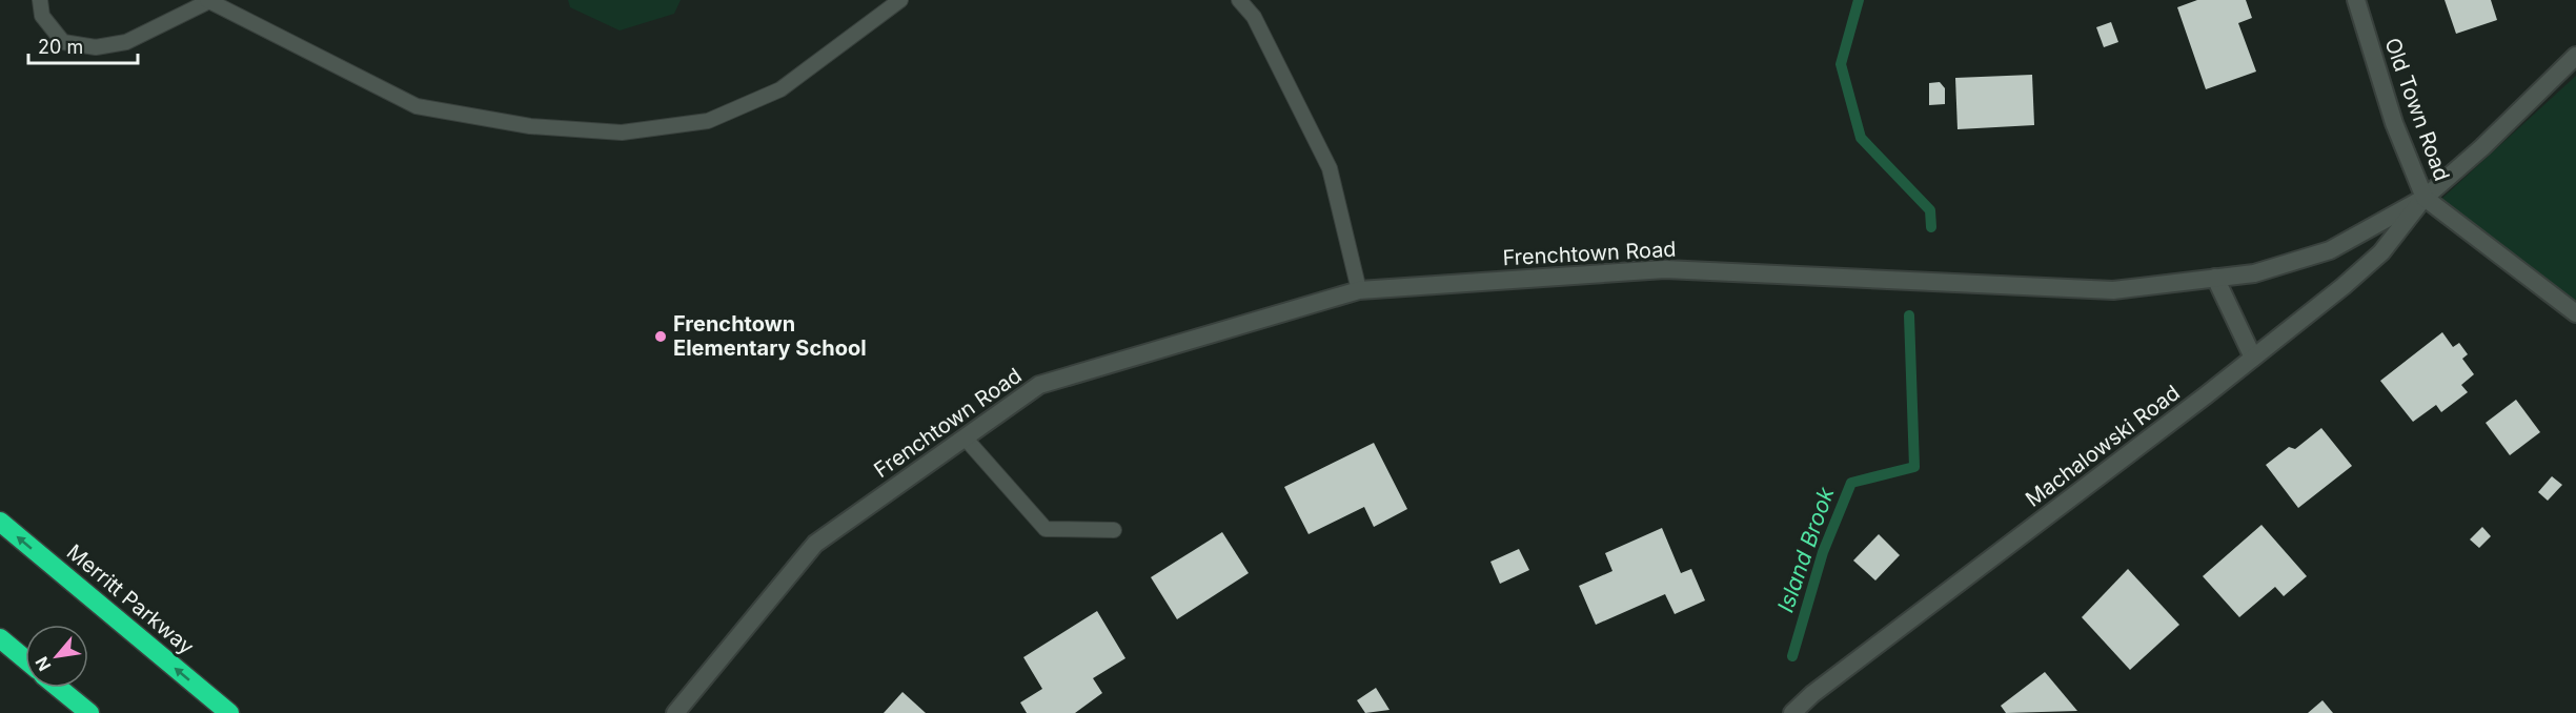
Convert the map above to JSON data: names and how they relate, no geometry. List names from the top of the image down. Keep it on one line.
{"streets":{"highway":["Merritt Parkway"],"street":["Old Town Road","Frenchtown Road","Machalowski Road"]},"crossings":[["Old Town Road","Frenchtown Road"],["Old Town Road","Machalowski Road"],["Frenchtown Road","Machalowski Road"]],"one_way":["Merritt Parkway"],"water":["Island Brook"],"places":["Frenchtown Elementary School"],"scale_bar":"20 m","north":"bottom left"}
